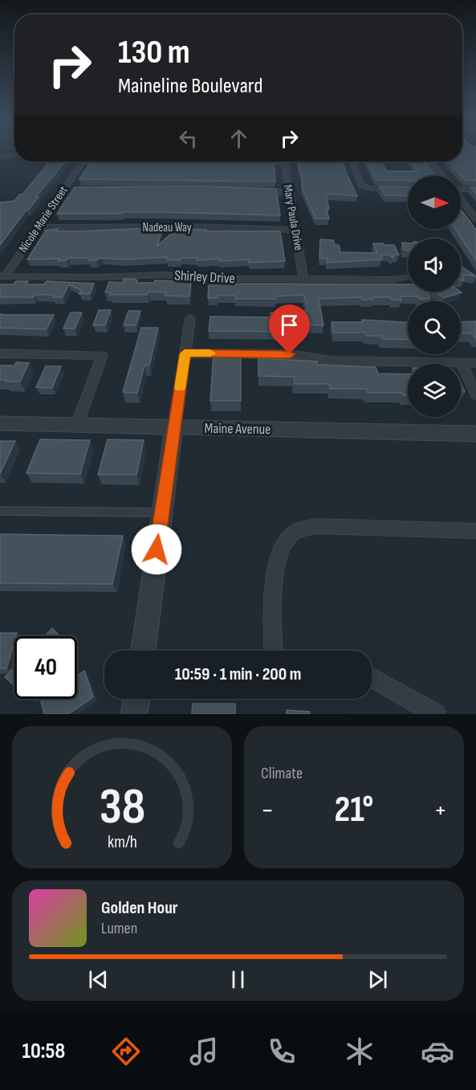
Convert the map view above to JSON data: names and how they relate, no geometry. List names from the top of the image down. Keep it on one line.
{"streets":{"street":["Mary Paula Drive","Nicole Marie Street","Nadeau Way","Shirley Drive","Maine Avenue"]},"crossings":[["Mary Paula Drive","Nadeau Way"],["Mary Paula Drive","Shirley Drive"],["Nicole Marie Street","Nadeau Way"],["Nicole Marie Street","Shirley Drive"]],"north":"right","page":{"turn":["130 m","Maineline Boulevard"],"limit":"40","trip":"10:59 · 1 min · 200 m","tile":"Climate","heat":["−","21°","+"],"song":["Golden Hour","Lumen"],"tabs":"10:58","gauge":["38","km/h"]}}
